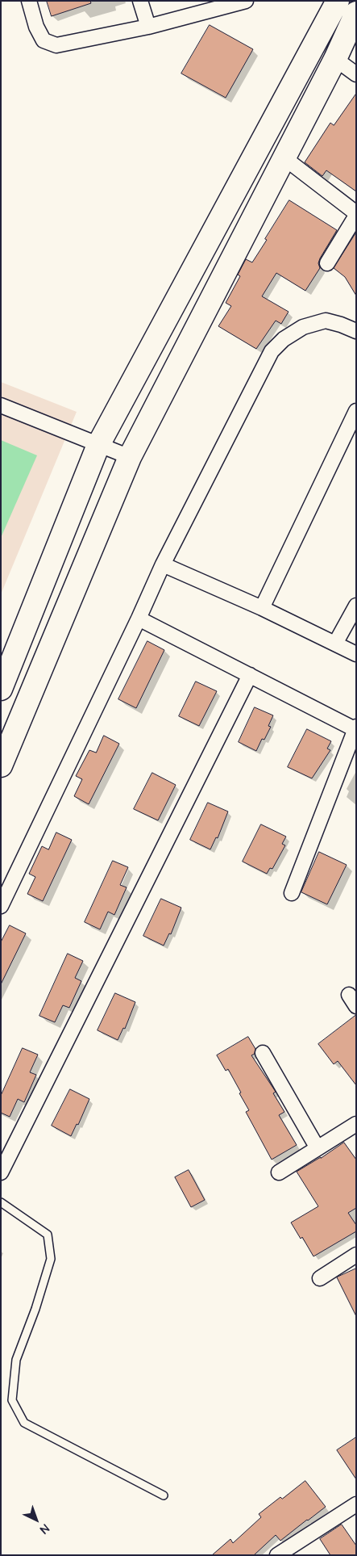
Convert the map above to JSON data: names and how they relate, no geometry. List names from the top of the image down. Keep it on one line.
{"north":"bottom right"}
